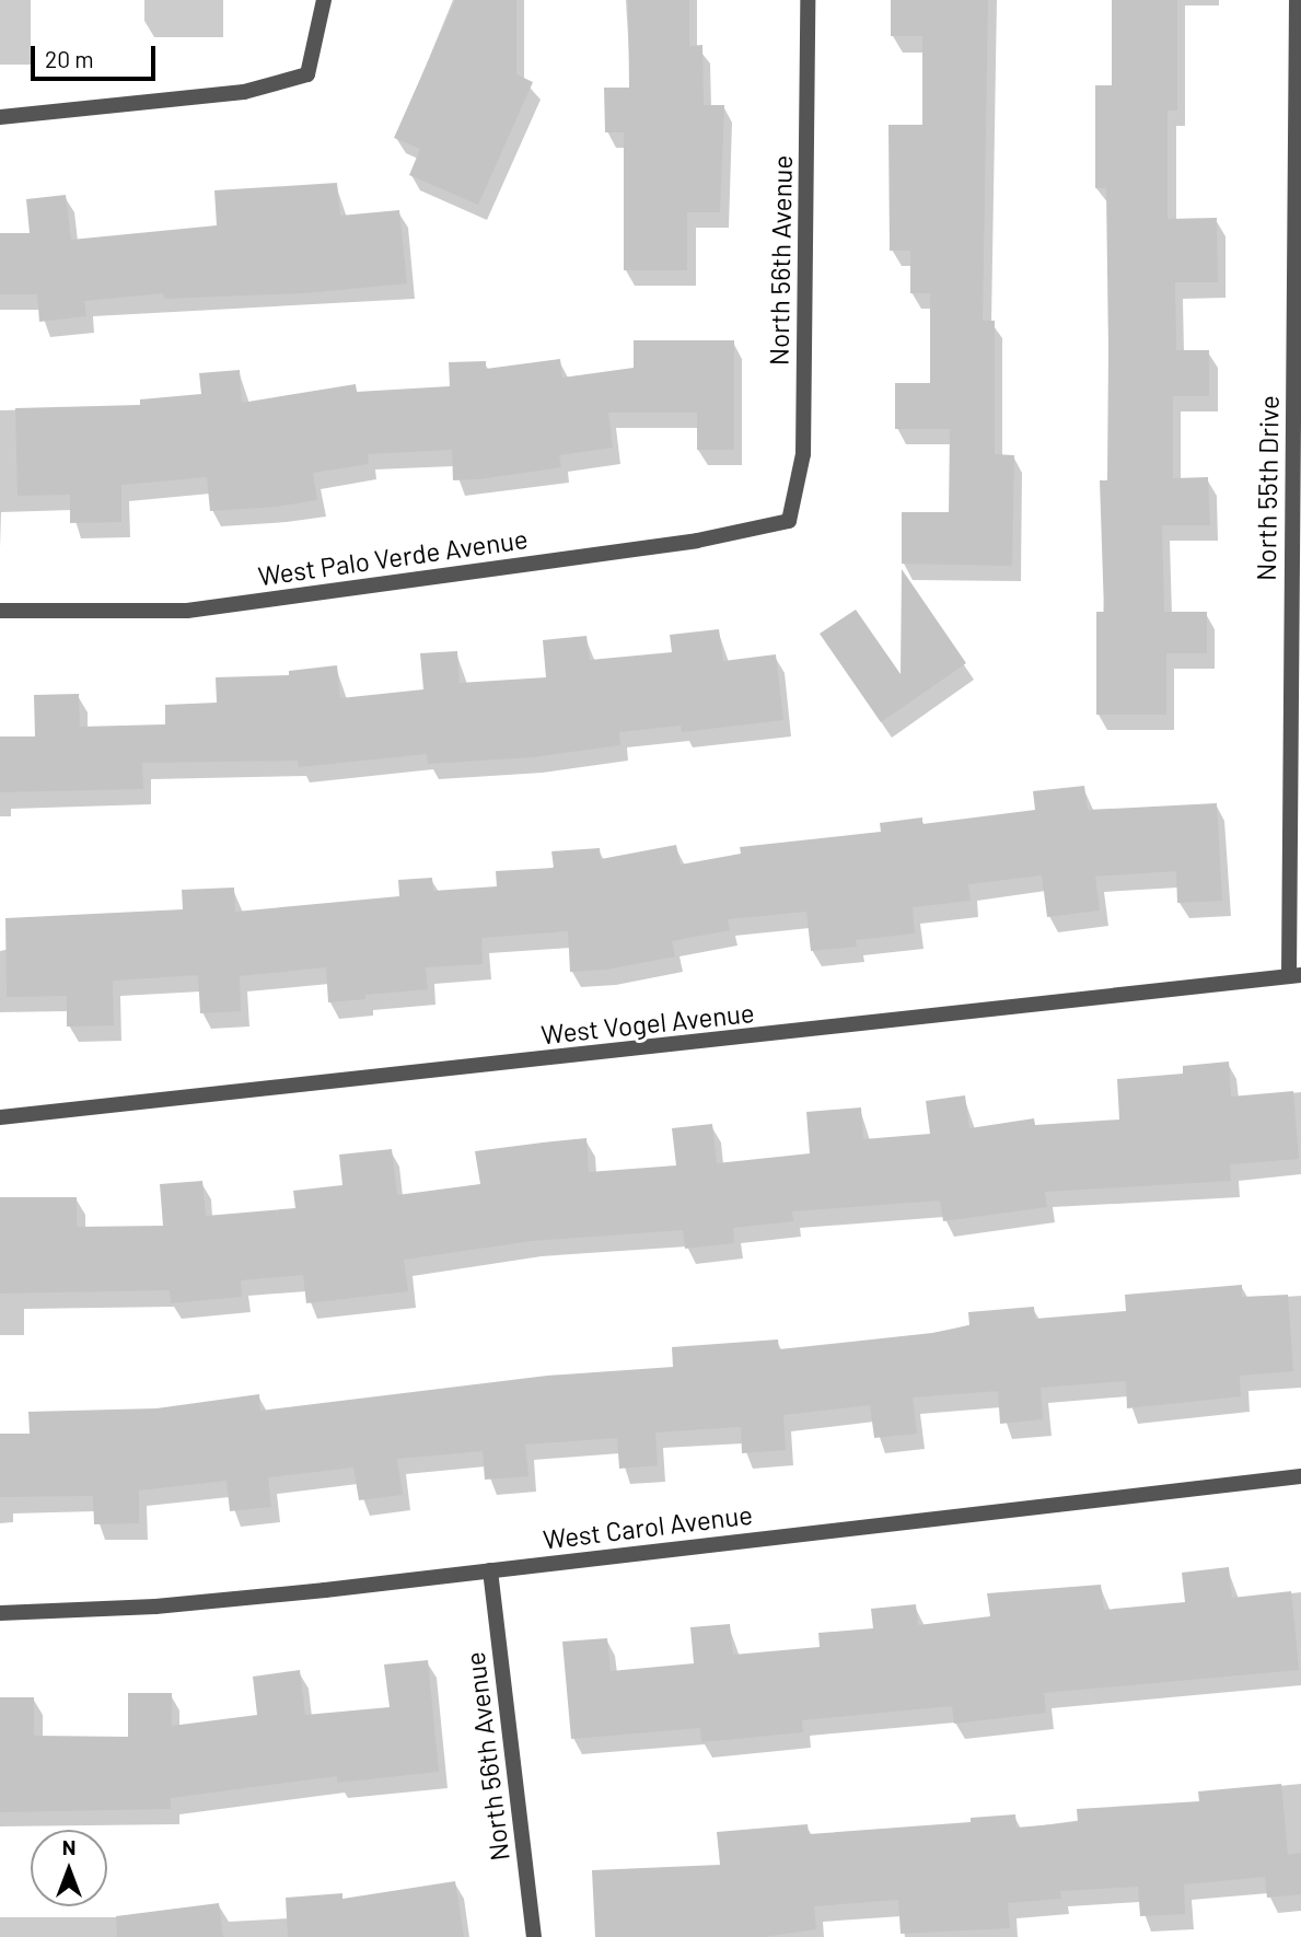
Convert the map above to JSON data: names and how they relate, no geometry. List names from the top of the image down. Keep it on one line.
{"streets":{"street":["North 56th Avenue","North 55th Drive","West Palo Verde Avenue","West Vogel Avenue","West Carol Avenue"]},"crossings":[["North 56th Avenue","West Palo Verde Avenue"],["North 56th Avenue","West Carol Avenue"],["North 55th Drive","West Vogel Avenue"]],"scale_bar":"20 m","north":"top"}
